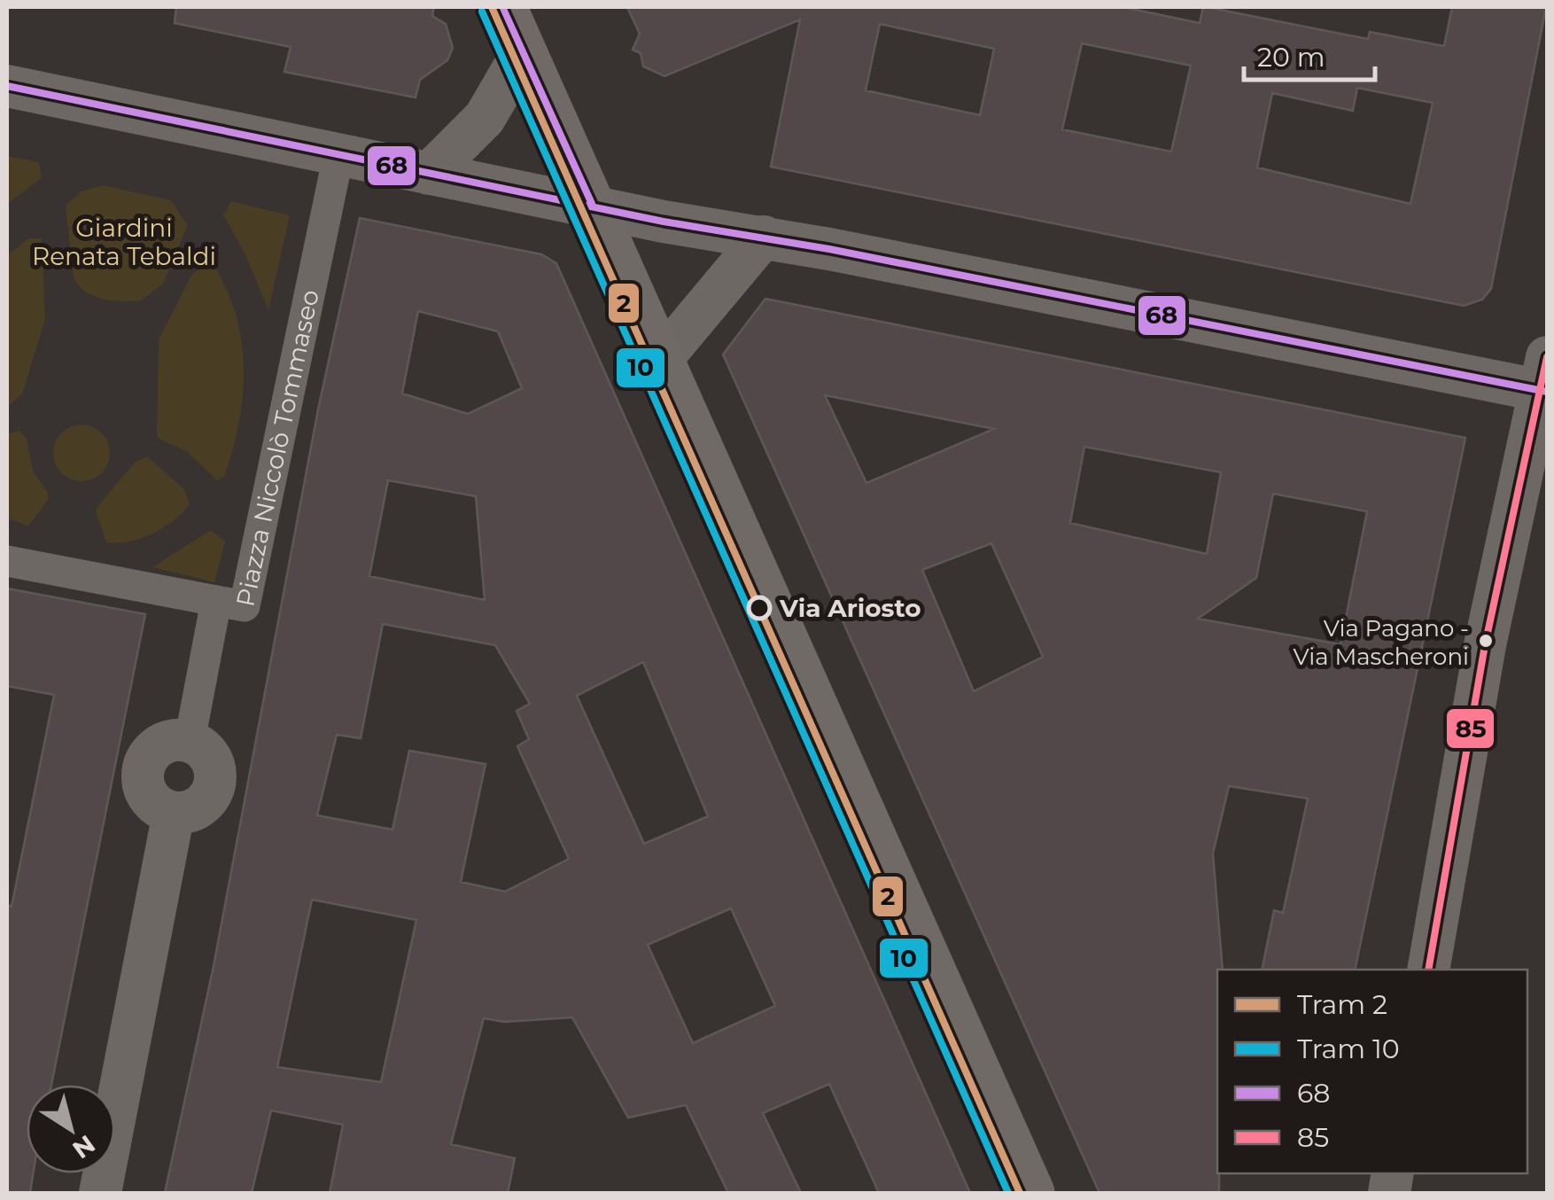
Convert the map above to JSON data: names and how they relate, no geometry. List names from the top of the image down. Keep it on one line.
{"streets":{"street":["Piazza Niccolò Tommaseo"]},"parks":["Giardini Renata Tebaldi"],"places":["Via Ariosto","Via Pagano - Via Mascheroni"],"lines":["tram line 2","transit line 68","tram line 10","transit line 85"],"legend":["Tram 2","Tram 10","68","85"],"scale_bar":"20 m","north":"bottom right"}
